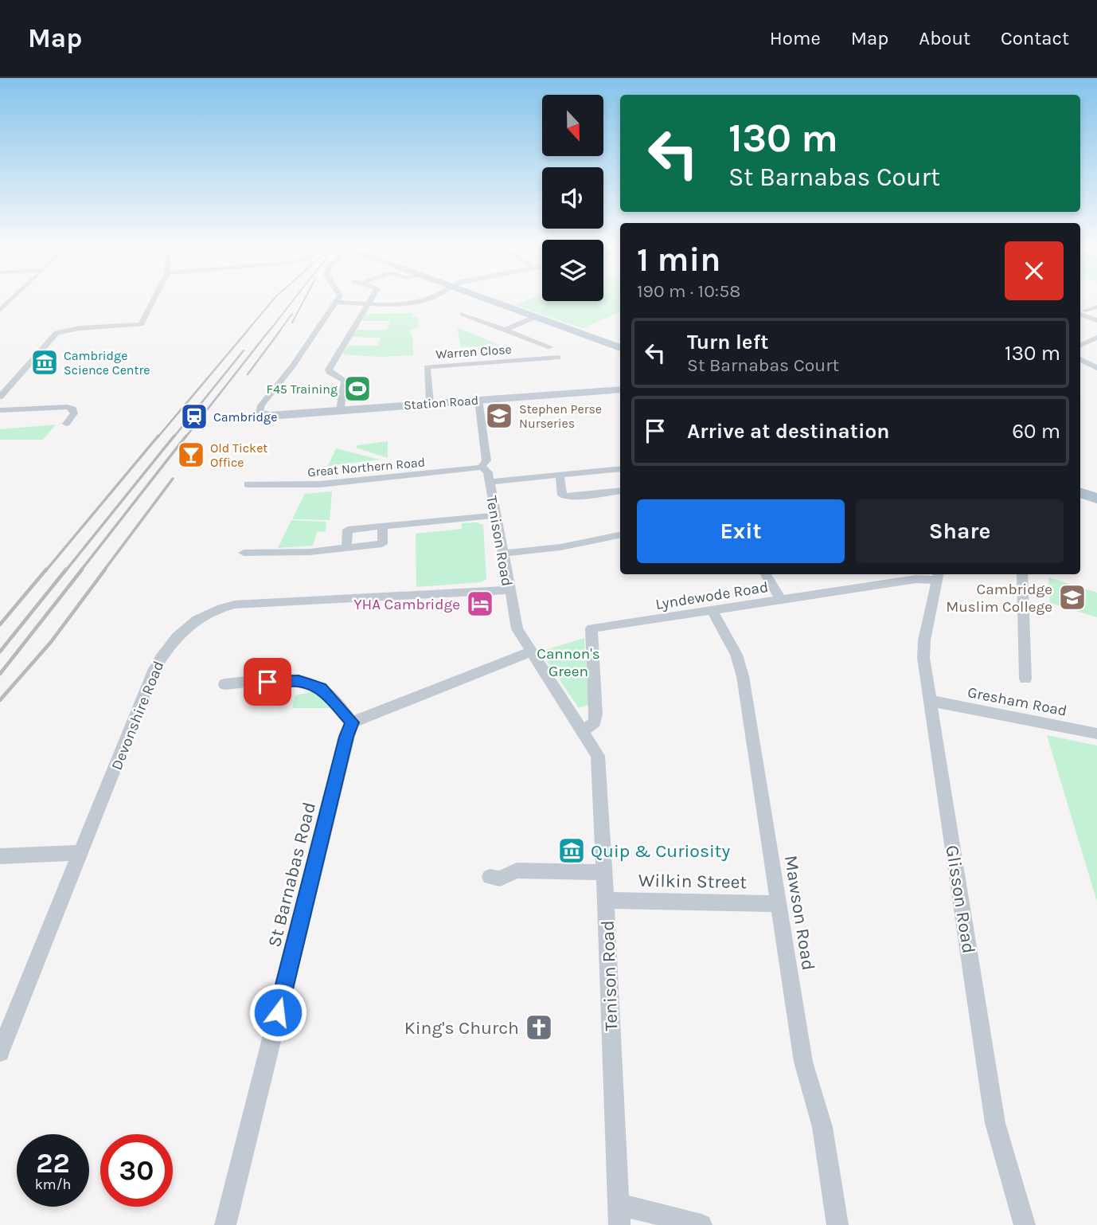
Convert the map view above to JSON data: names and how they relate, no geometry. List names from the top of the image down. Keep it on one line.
{"streets":{"street":["Warren Close","Station Road","Great Northern Road","Tenison Road","Lyndewode Road","Gresham Road","Devonshire Road","St Barnabas Road","Wilkin Street","Glisson Road","Mawson Road"]},"crossings":[["Warren Close","Station Road"],["Station Road","Tenison Road"],["Great Northern Road","Tenison Road"],["Tenison Road","Devonshire Road"],["Tenison Road","Wilkin Street"],["Lyndewode Road","Glisson Road"],["Lyndewode Road","Mawson Road"],["Gresham Road","Glisson Road"],["Wilkin Street","Mawson Road"]],"parks":["Cannon's Green"],"places":{"museum":["Cambridge Science Centre","Quip & Curiosity"],"sports":["F45 Training"],"school or university":["Stephen Perse Nurseries","Cambridge Muslim College"],"station":["Cambridge"],"bar":["Old Ticket Office"],"hotel":["YHA Cambridge"],"church":["King's Church"]},"north":"bottom","page":{"header":"Map","nav":["Home","Map","About","Contact"],"turn":["130 m","St Barnabas Court"],"heading":["1 min","190 m · 10:58"],"list":[{"name":"Turn left","note":"St Barnabas Court","value":"130 m"},{"name":"Arrive at destination","value":"60 m"}],"buttons":["Exit","Share"],"speed":"22 km/h","limit":"30"}}
